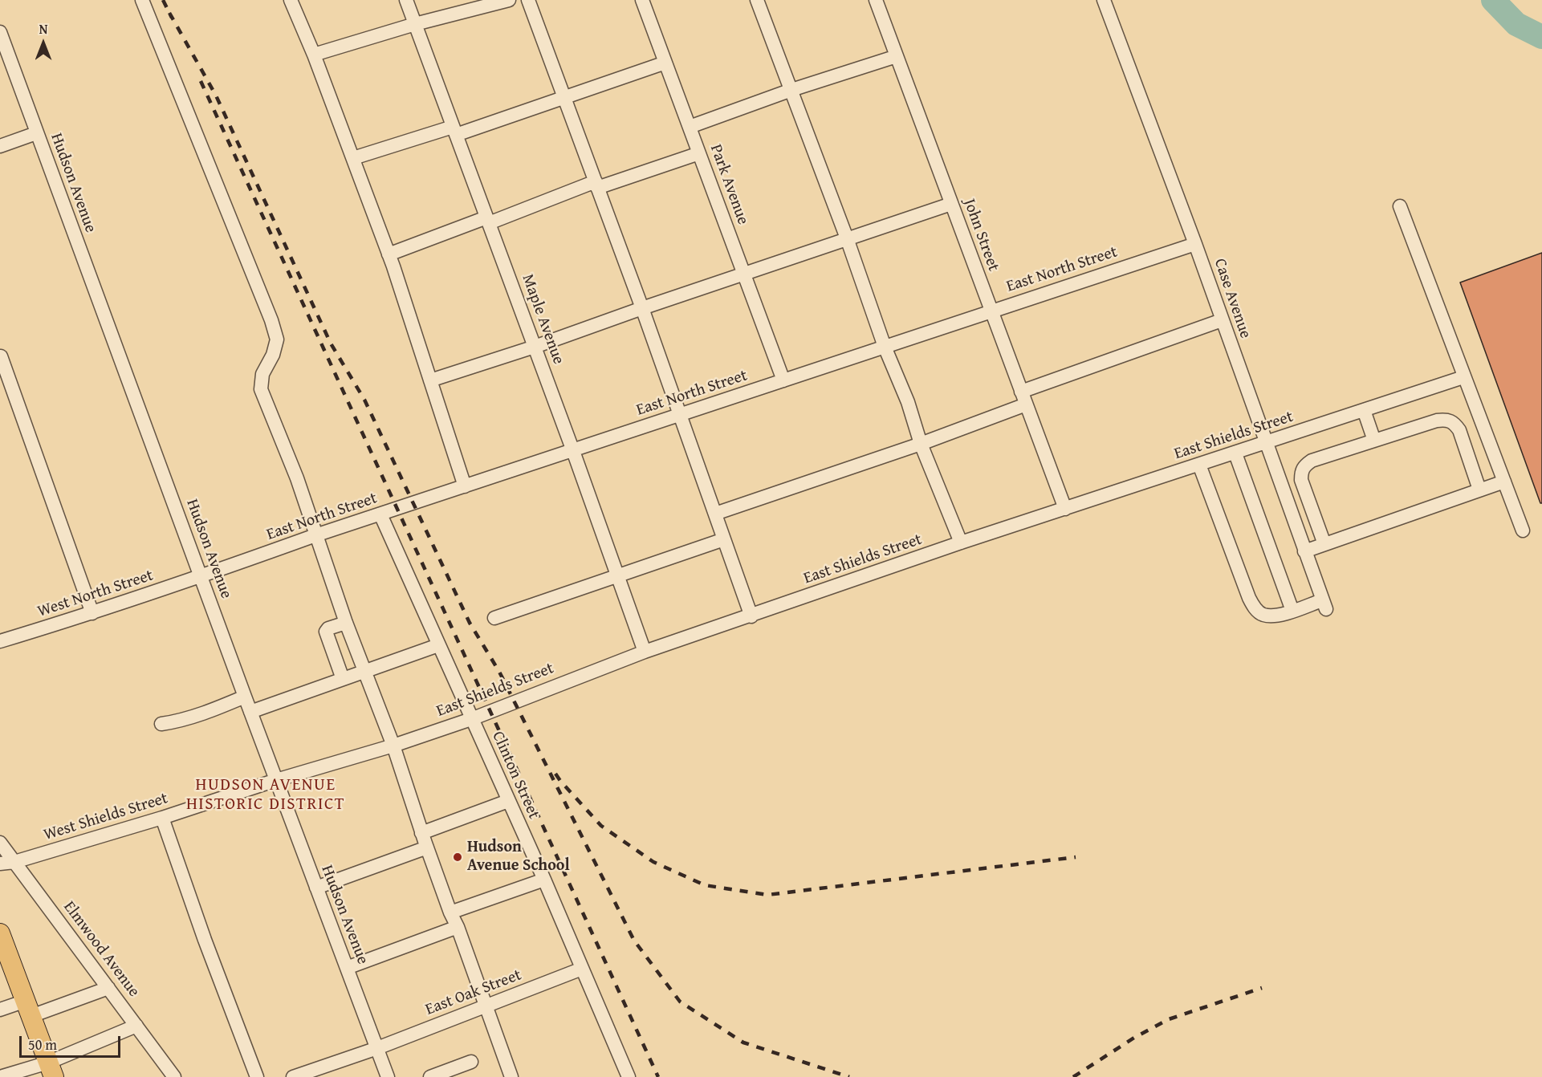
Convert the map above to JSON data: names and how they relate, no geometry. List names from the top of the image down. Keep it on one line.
{"streets":{"street":["Hudson Avenue","Park Avenue","John Street","East North Street","Case Avenue","Maple Avenue","East Shields Street","West North Street","Clinton Street","West Shields Street","Elmwood Avenue","East Oak Street"]},"crossings":[["Hudson Avenue","East North Street"],["Hudson Avenue","East Shields Street"],["Hudson Avenue","West North Street"],["Hudson Avenue","West Shields Street"],["Hudson Avenue","East Oak Street"],["Park Avenue","East North Street"],["John Street","East North Street"],["John Street","East Shields Street"],["East North Street","Case Avenue"],["East North Street","Maple Avenue"],["East North Street","West North Street"],["East North Street","Clinton Street"],["Case Avenue","East Shields Street"],["Maple Avenue","East Shields Street"],["East Shields Street","Clinton Street"],["East Shields Street","West Shields Street"],["Clinton Street","East Oak Street"],["West Shields Street","Elmwood Avenue"]],"districts":["HUDSON AVENUE HISTORIC DISTRICT"],"places":["Hudson Avenue School"],"scale_bar":"50 m","north":"top"}
